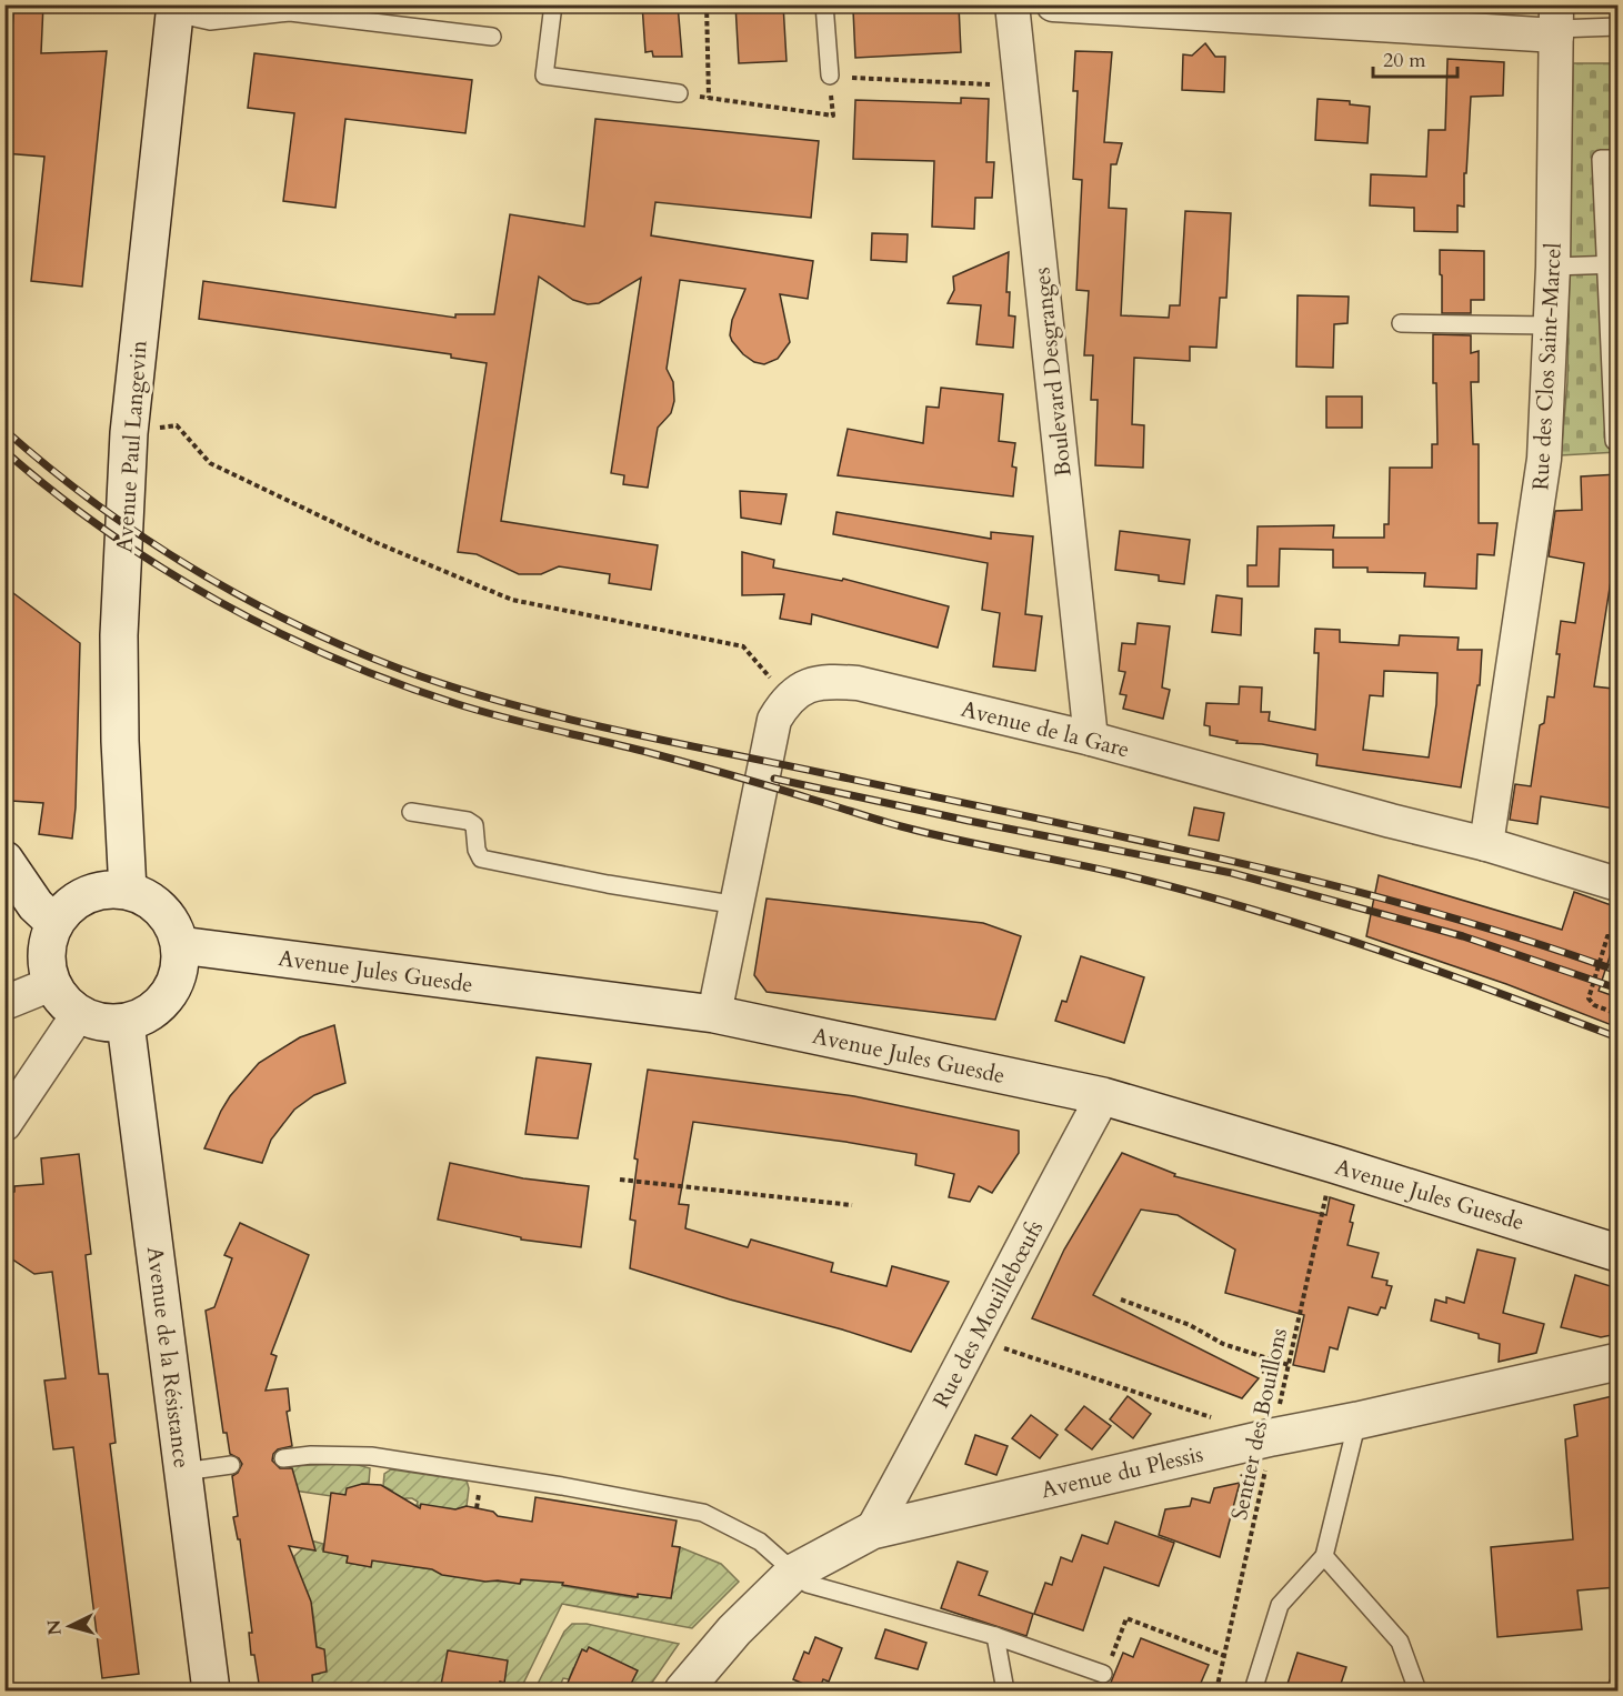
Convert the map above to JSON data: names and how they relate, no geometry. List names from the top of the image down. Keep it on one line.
{"streets":{"main road":["Avenue Paul Langevin","Avenue Jules Guesde","Avenue de la Résistance","Avenue du Plessis"],"street":["Rue des Clos Saint-Marcel","Boulevard Desgranges","Avenue de la Gare","Rue des Mouillebœufs"],"path":["Sentier des Bouillons"]},"crossings":[["Rue des Clos Saint-Marcel","Avenue de la Gare"],["Boulevard Desgranges","Avenue de la Gare"],["Avenue Paul Langevin","Avenue Jules Guesde"],["Avenue Paul Langevin","Avenue de la Résistance"],["Avenue Jules Guesde","Rue des Mouillebœufs"],["Avenue Jules Guesde","Avenue de la Résistance"],["Avenue Jules Guesde","Sentier des Bouillons"],["Rue des Mouillebœufs","Avenue du Plessis"],["Sentier des Bouillons","Avenue du Plessis"]],"scale_bar":"20 m","north":"left"}
